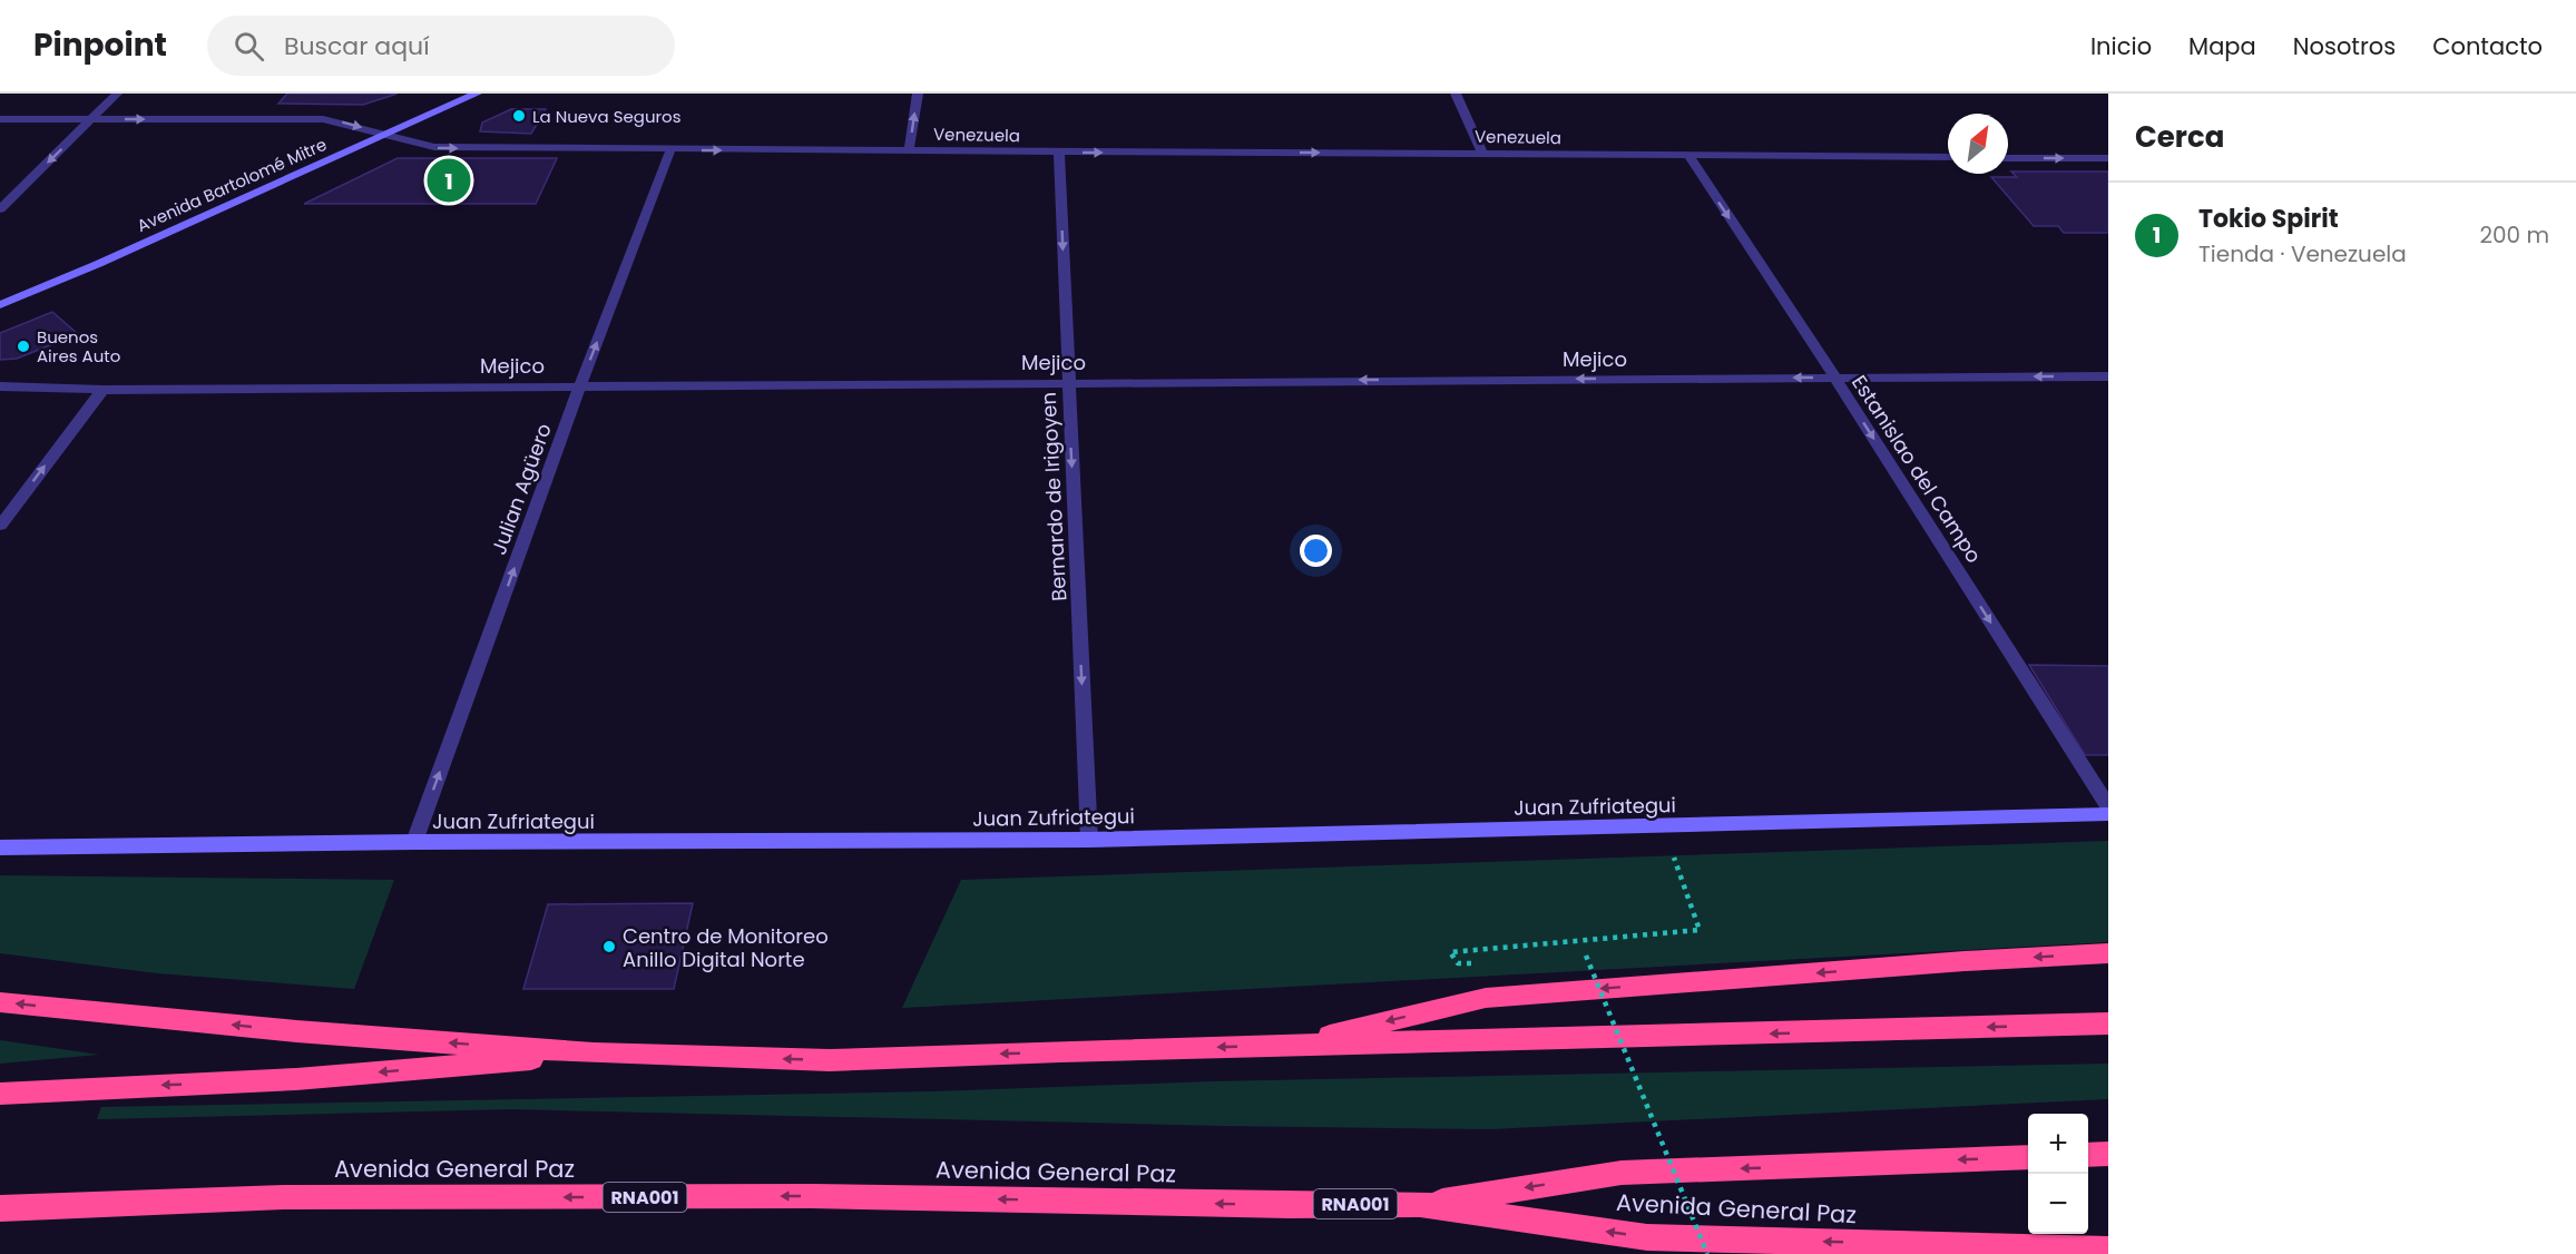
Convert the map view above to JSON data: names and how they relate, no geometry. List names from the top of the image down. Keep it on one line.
{"streets":{"highway":["Avenida General Paz","RNA001"],"street":["Venezuela","Avenida Bartolomé Mitre","Mejico","Estanislao del Campo","Julian Agüero","Bernardo de Irigoyen","Juan Zufriategui"]},"crossings":[["Venezuela","Avenida Bartolomé Mitre"],["Venezuela","Estanislao del Campo"],["Venezuela","Julian Agüero"],["Venezuela","Bernardo de Irigoyen"],["Mejico","Estanislao del Campo"],["Mejico","Julian Agüero"],["Mejico","Bernardo de Irigoyen"],["Julian Agüero","Juan Zufriategui"],["Bernardo de Irigoyen","Juan Zufriategui"]],"one_way":["Venezuela","Mejico","Estanislao del Campo","Julian Agüero","Bernardo de Irigoyen"],"places":["La Nueva Seguros","Buenos Aires Auto","Centro de Monitoreo Anillo Digital Norte"],"north":"top right","page":{"header":"Pinpoint","search":"Buscar aquí","nav":["Inicio","Mapa","Nosotros","Contacto"],"heading":"Cerca","pins":"1","list":[{"mark":"1","name":"Tokio Spirit","note":"Tienda · Venezuela","value":"200 m"}],"map_buttons":["+","−"]}}
